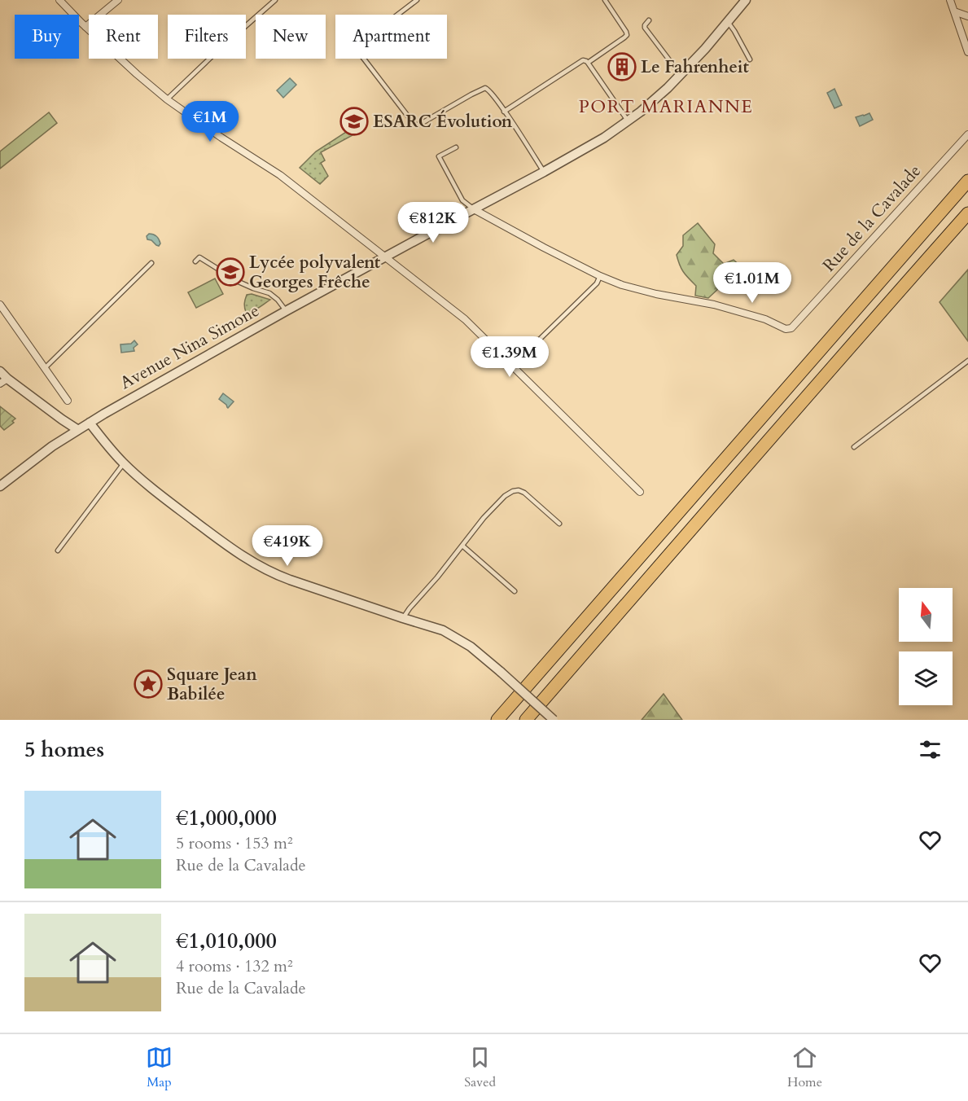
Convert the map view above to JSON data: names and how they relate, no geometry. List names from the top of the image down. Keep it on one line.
{"streets":{"street":["Rue de la Cavalade","Avenue Nina Simone"]},"crossings":[["Rue de la Cavalade","Avenue Nina Simone"]],"districts":["PORT MARIANNE"],"places":{"building":["Le Fahrenheit"],"school or university":["ESARC Évolution","Lycée polyvalent Georges Frêche"],"place":["Square Jean Babilée"]},"north":"top","page":{"chip":["Buy","Rent","Filters","New","Apartment"],"price":["€1M","€812K","€1.01M","€1.39M","€419K"],"heading":"5 homes","list":[{"name":"€1,000,000","note":"5 rooms · 153 m² · Rue de la Cavalade"},{"name":"€1,010,000","note":"4 rooms · 132 m² · Rue de la Cavalade"}],"tabs":["Map","Saved","Home"]}}
